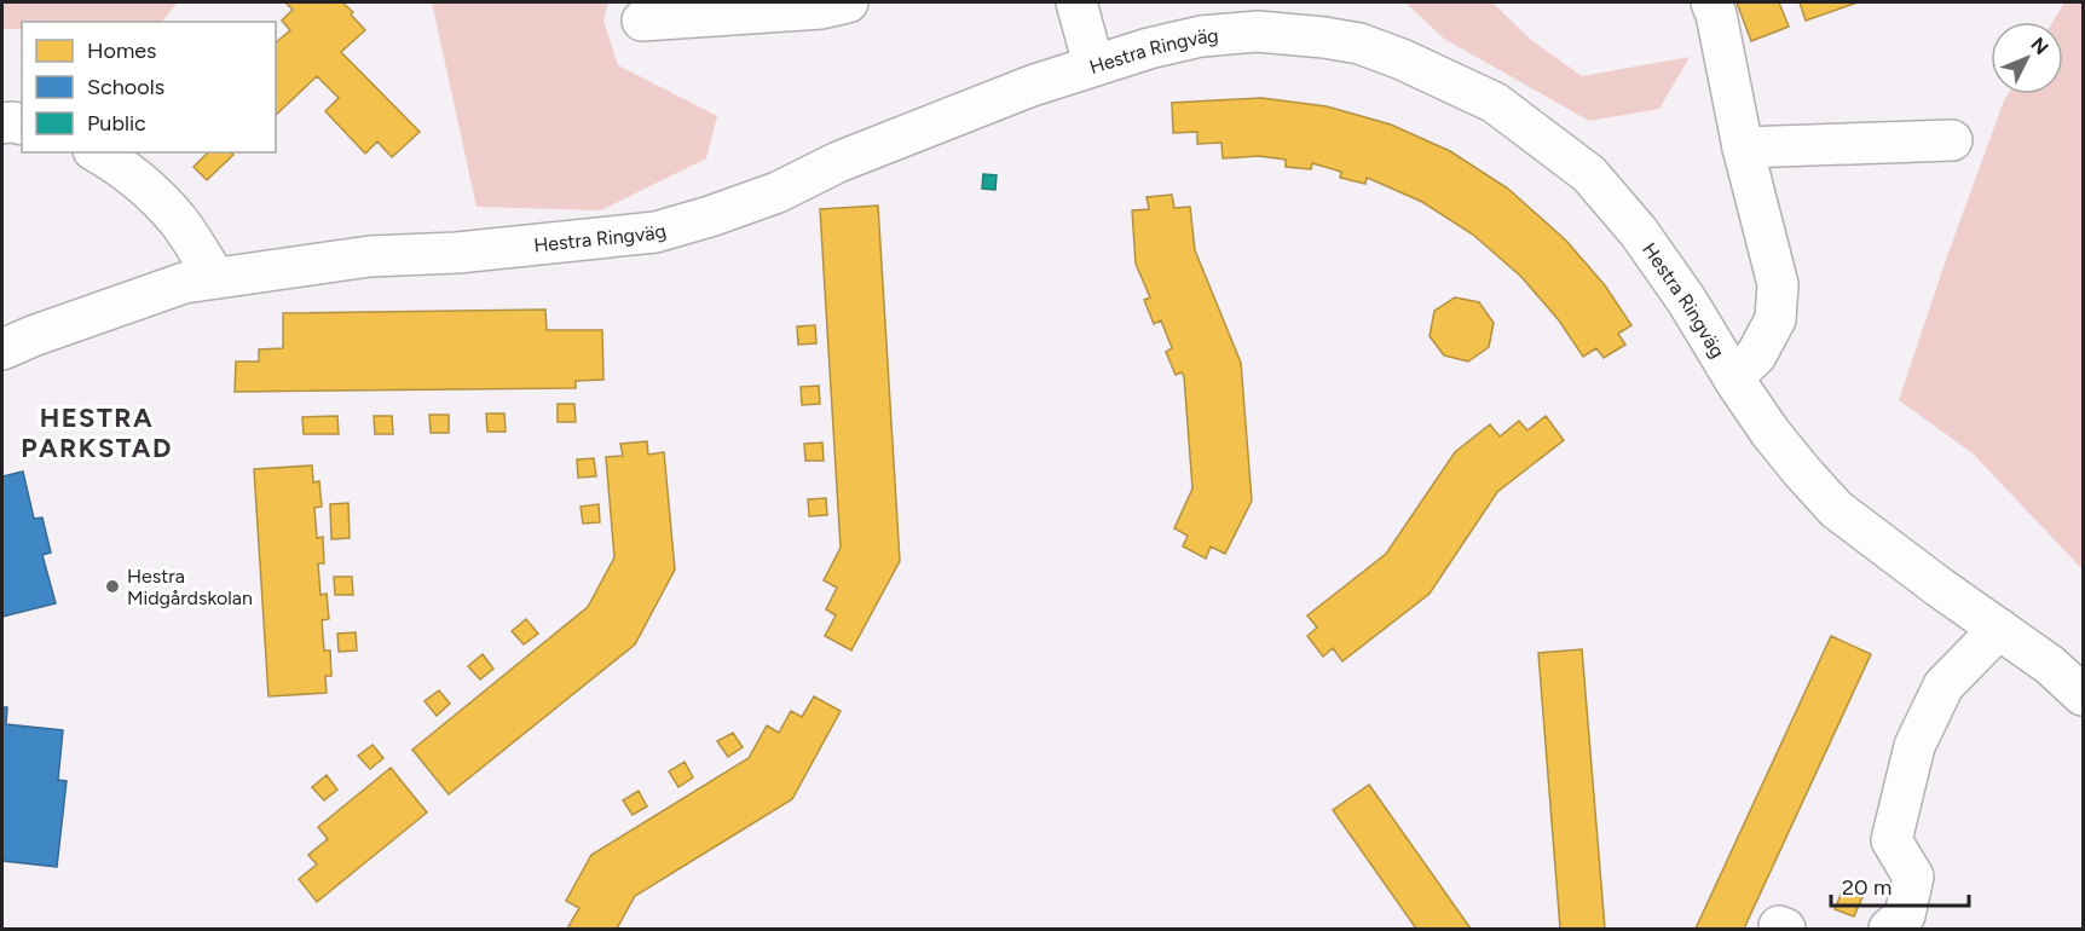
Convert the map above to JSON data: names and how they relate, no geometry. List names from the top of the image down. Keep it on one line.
{"streets":{"street":["Hestra Ringväg"]},"districts":["HESTRA PARKSTAD"],"places":["Hestra Midgårdskolan"],"legend":["Homes","Schools","Public"],"scale_bar":"20 m","north":"top right"}
